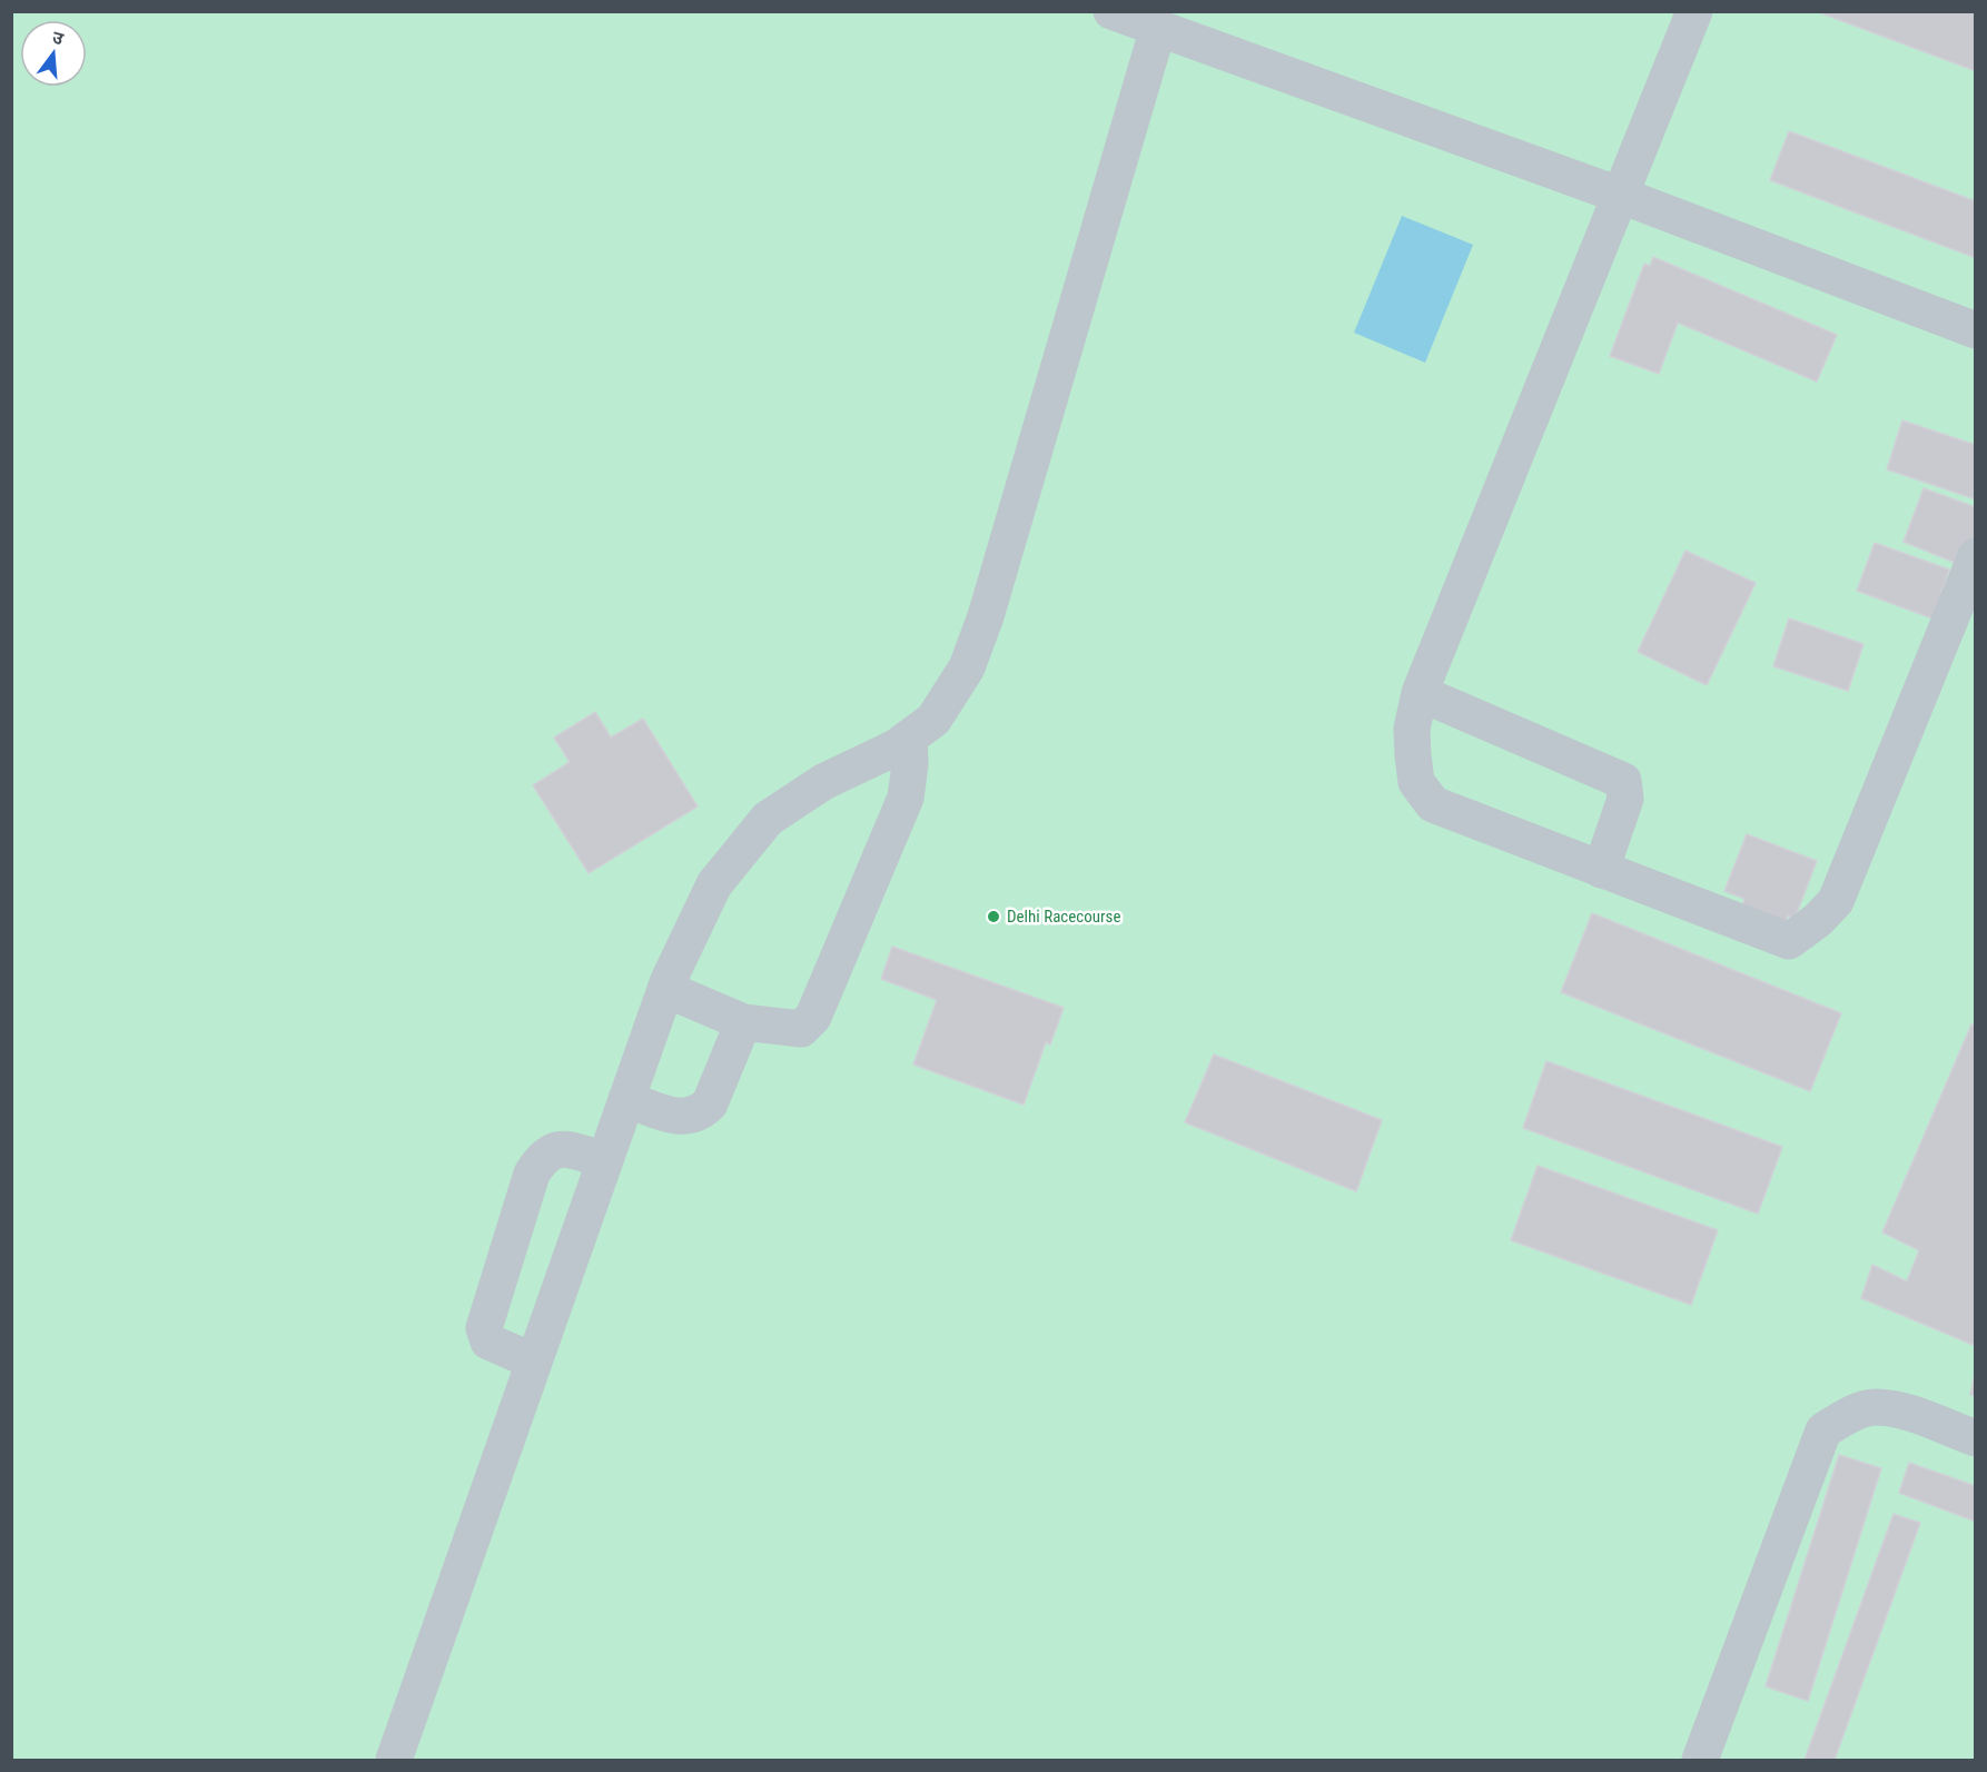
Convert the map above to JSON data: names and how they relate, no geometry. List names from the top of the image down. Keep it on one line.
{"places":["Delhi Racecourse"],"north":"top"}
